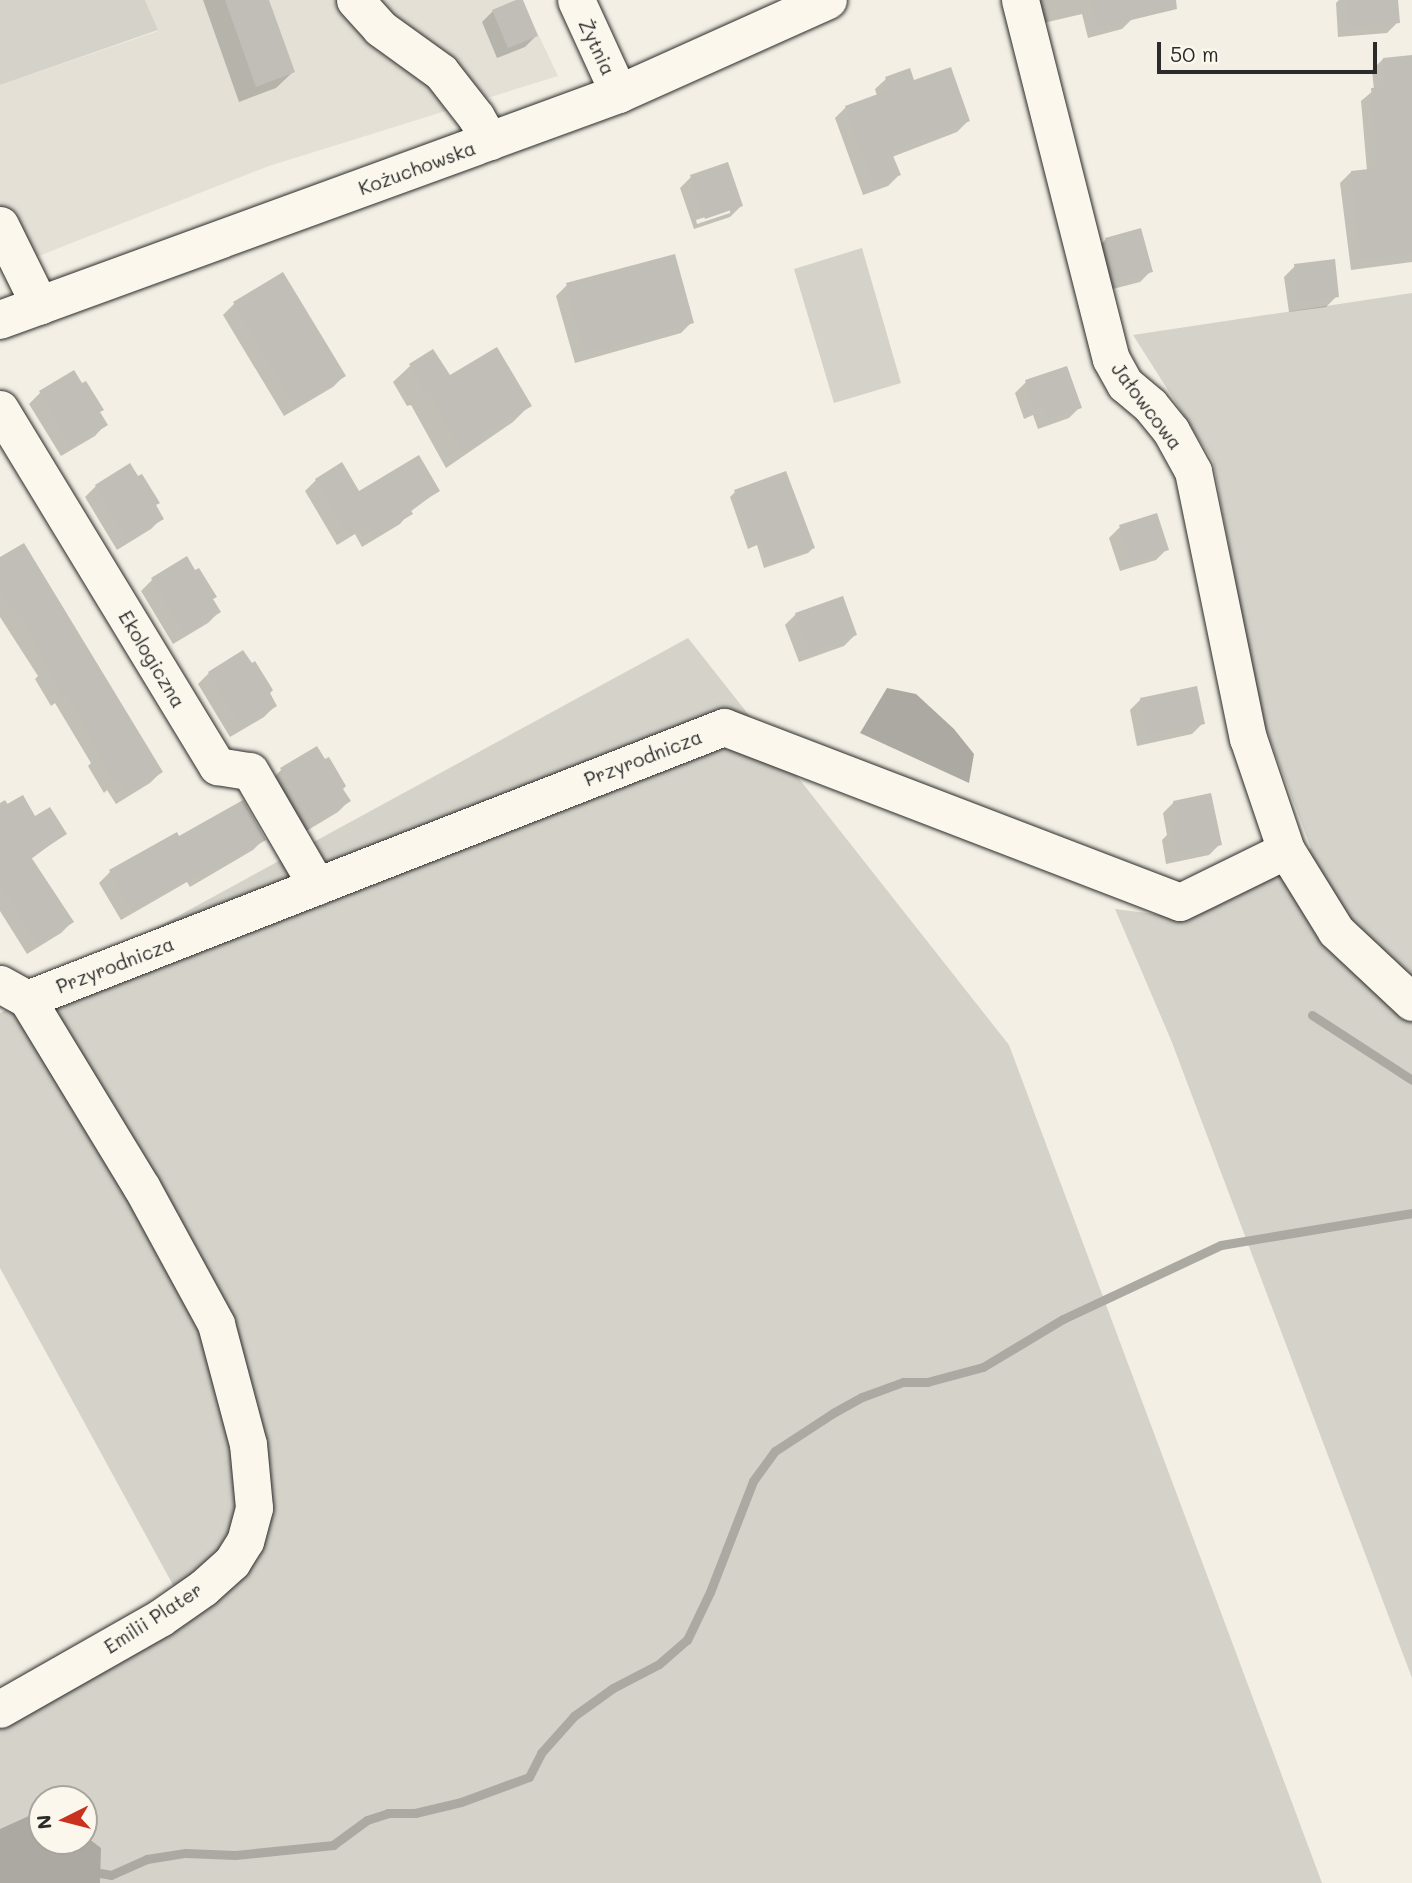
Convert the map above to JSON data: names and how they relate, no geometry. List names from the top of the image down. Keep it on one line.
{"streets":{"main road":["Kożuchowska"],"street":["Żytnia","Jałowcowa","Ekologiczna","Przyrodnicza","Emilii Plater"]},"crossings":[["Żytnia","Kożuchowska"],["Jałowcowa","Przyrodnicza"],["Ekologiczna","Przyrodnicza"],["Przyrodnicza","Emilii Plater"]],"scale_bar":"50 m","north":"left"}
